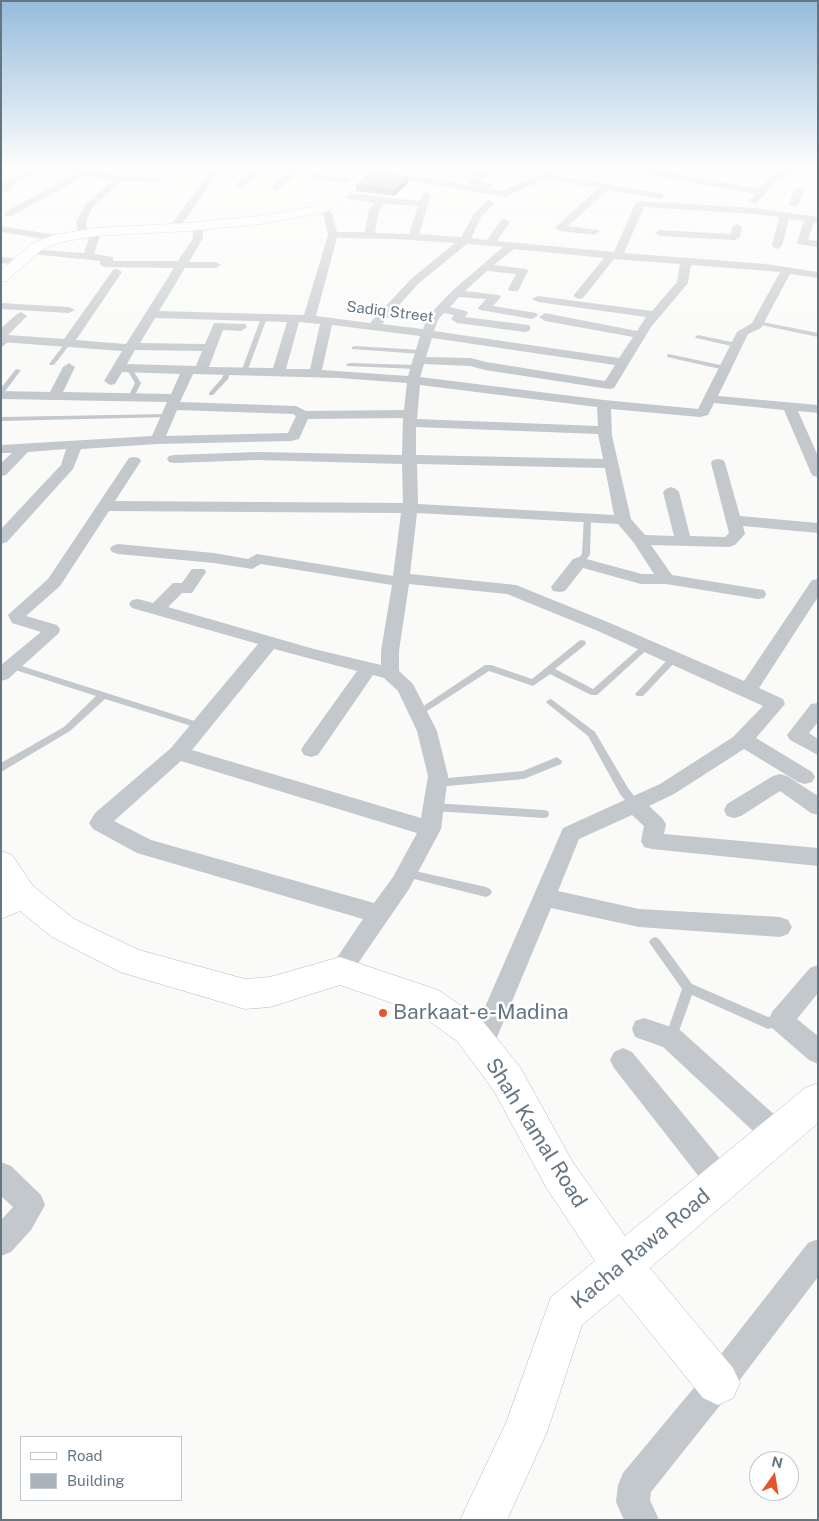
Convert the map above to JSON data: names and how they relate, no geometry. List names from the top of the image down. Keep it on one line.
{"streets":{"street":["Sadiq Street","Shah Kamal Road","Kacha Rawa Road"]},"crossings":[["Shah Kamal Road","Kacha Rawa Road"]],"places":["Barkaat-e-Madina"],"legend":["Road","Building"],"north":"top"}
